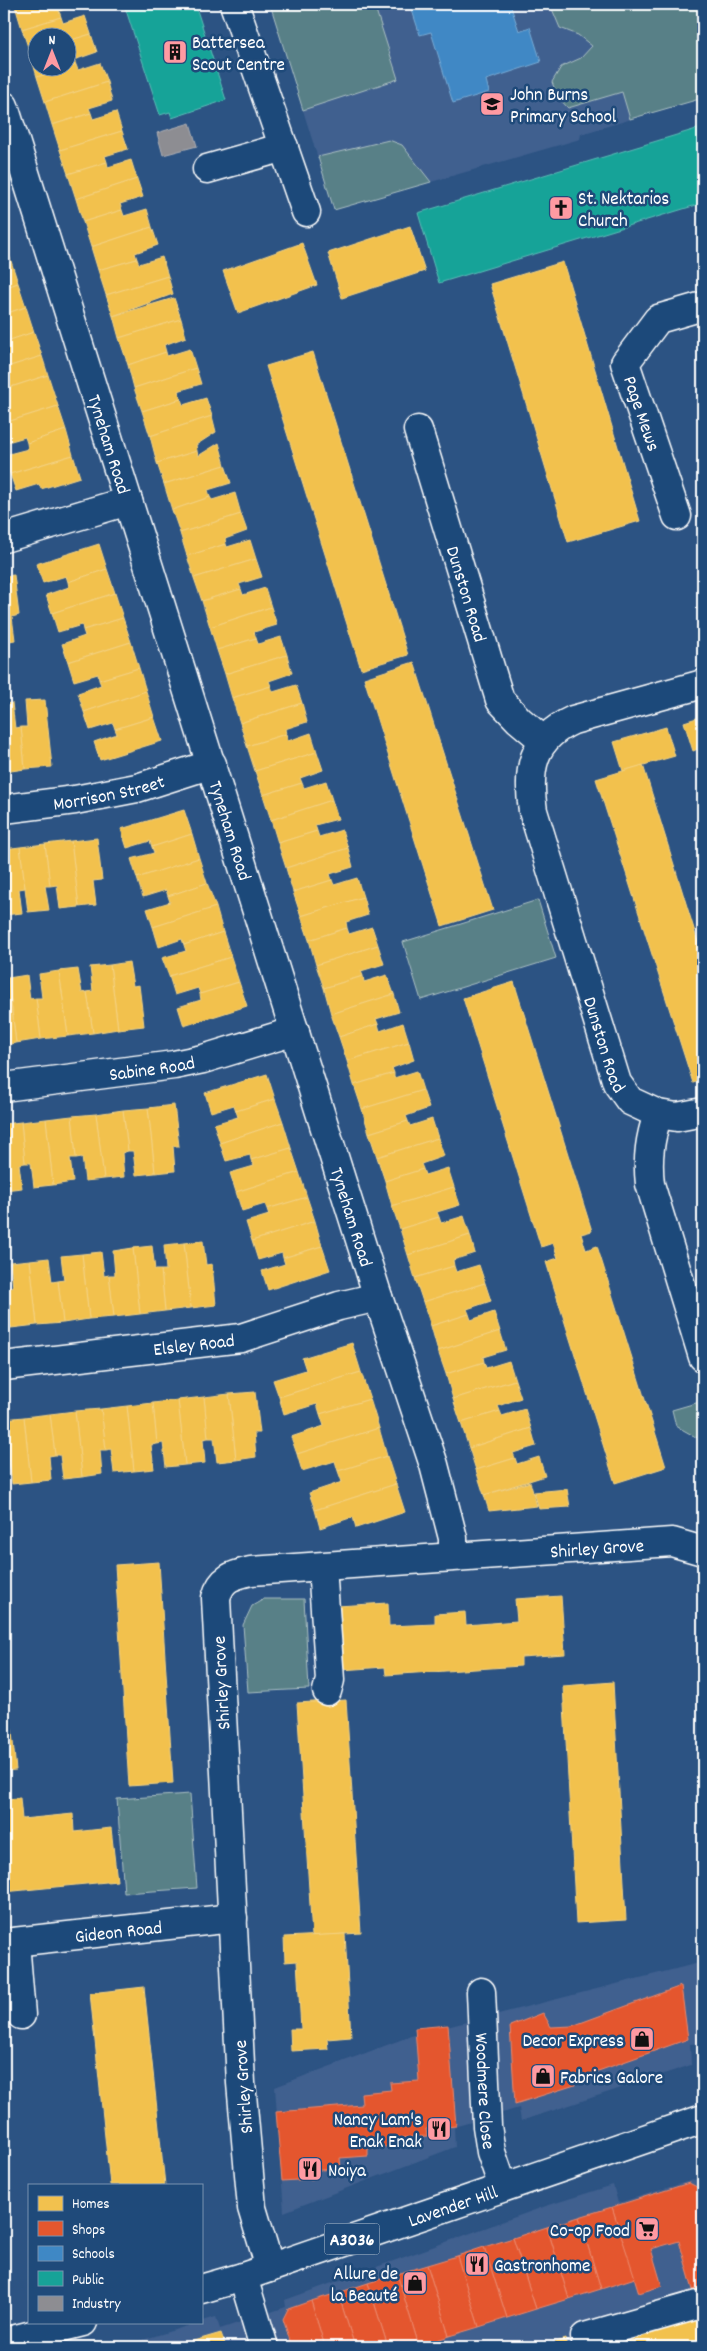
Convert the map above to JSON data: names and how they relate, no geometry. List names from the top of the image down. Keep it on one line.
{"streets":{"street":["Page Mews","Tyneham Road","Dunston Road","Morrison Street","Sabine Road","Elsley Road","Shirley Grove","Gideon Road","Woodmere Close","Lavender Hill","A3036"]},"crossings":[["Tyneham Road","Morrison Street"],["Tyneham Road","Sabine Road"],["Tyneham Road","Elsley Road"],["Tyneham Road","Shirley Grove"],["Shirley Grove","Gideon Road"],["Shirley Grove","Lavender Hill"],["Woodmere Close","Lavender Hill"]],"places":{"building":["Battersea Scout Centre"],"school or university":["John Burns Primary School"],"church":["St. Nektarios Church"],"shop":["Decor Express","Fabrics Galore","Allure de la Beauté"],"restaurant":["Nancy Lam's Enak Enak","Noiya","Gastronhome"],"supermarket":["Co-op Food"]},"legend":["Homes","Shops","Schools","Public","Industry"],"north":"top"}
